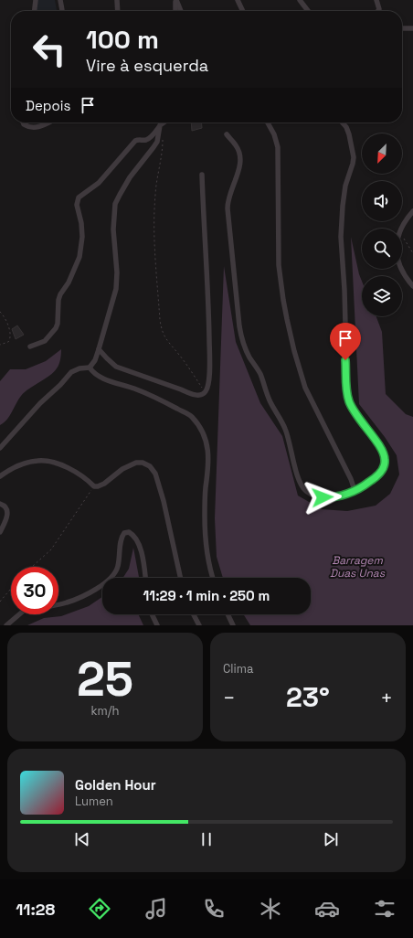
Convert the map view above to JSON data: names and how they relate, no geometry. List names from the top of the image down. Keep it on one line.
{"water":["Barragem Duas Unas"],"north":"bottom left","page":{"turn":["100 m","Vire à esquerda"],"then":"Depois","limit":"30","trip":"11:29 · 1 min · 250 m","tile":[["25","km/h"],"Clima"],"heat":["−","23°","+"],"song":["Golden Hour","Lumen"],"tabs":"11:28"}}
